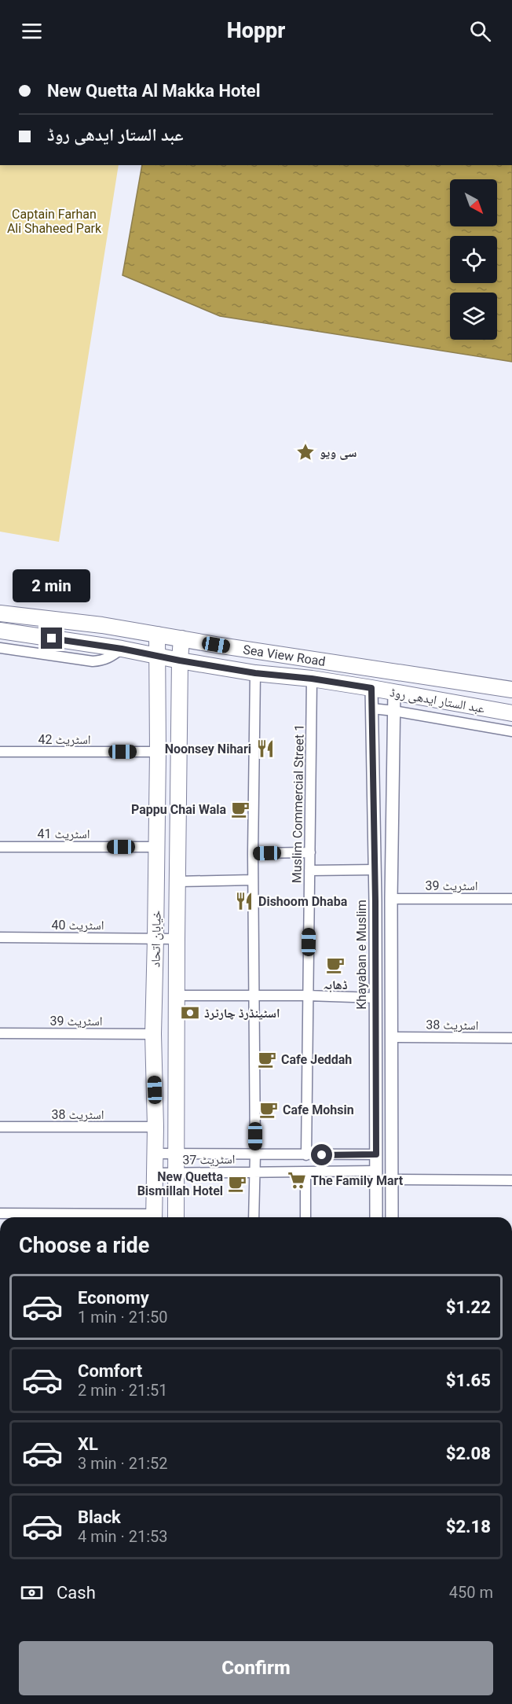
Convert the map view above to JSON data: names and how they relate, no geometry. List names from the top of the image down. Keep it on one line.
{"streets":{"main road":["Sea View Road","عبد الستار ایدھی روڈ","خیابان اتحاد"],"street":["اسٹریٹ 42","Muslim Commercial Street 1","اسٹریٹ 41","اسٹریٹ 39","اسٹریٹ 40","Khayaban e Muslim","اسٹریٹ 38","اسٹریٹ 37"]},"crossings":[["Sea View Road","خیابان اتحاد"],["عبد الستار ایدھی روڈ","Muslim Commercial Street 1"],["عبد الستار ایدھی روڈ","خیابان اتحاد"],["عبد الستار ایدھی روڈ","Khayaban e Muslim"],["اسٹریٹ 42","خیابان اتحاد"],["Muslim Commercial Street 1","اسٹریٹ 37"],["اسٹریٹ 41","خیابان اتحاد"],["اسٹریٹ 39","خیابان اتحاد"],["اسٹریٹ 40","خیابان اتحاد"],["خیابان اتحاد","اسٹریٹ 38"],["خیابان اتحاد","اسٹریٹ 37"],["Khayaban e Muslim","اسٹریٹ 37"]],"parks":["Captain Farhan Ali Shaheed Park"],"places":{"place":["سی ویو"],"restaurant":["Noonsey Nihari","Dishoom Dhaba"],"cafe":["Pappu Chai Wala","ڈھابہ","Cafe Jeddah","Cafe Mohsin","New Quetta Bismillah Hotel"],"bank":["اسٹینڈرڈ چارٹرڈ"],"supermarket":["The Family Mart"]},"north":"bottom right","page":{"header":"Hoppr","banner":["New Quetta Al Makka Hotel","عبد الستار ایدھی روڈ"],"bubble":"2 min","heading":"Choose a ride","list":[{"name":"Economy","note":"1 min · 21:50","value":"$1.22"},{"name":"Comfort","note":"2 min · 21:51","value":"$1.65"},{"name":"XL","note":"3 min · 21:52","value":"$2.08"},{"name":"Black","note":"4 min · 21:53","value":"$2.18"}],"pay":["Cash","450 m"],"buttons":"Confirm"}}
